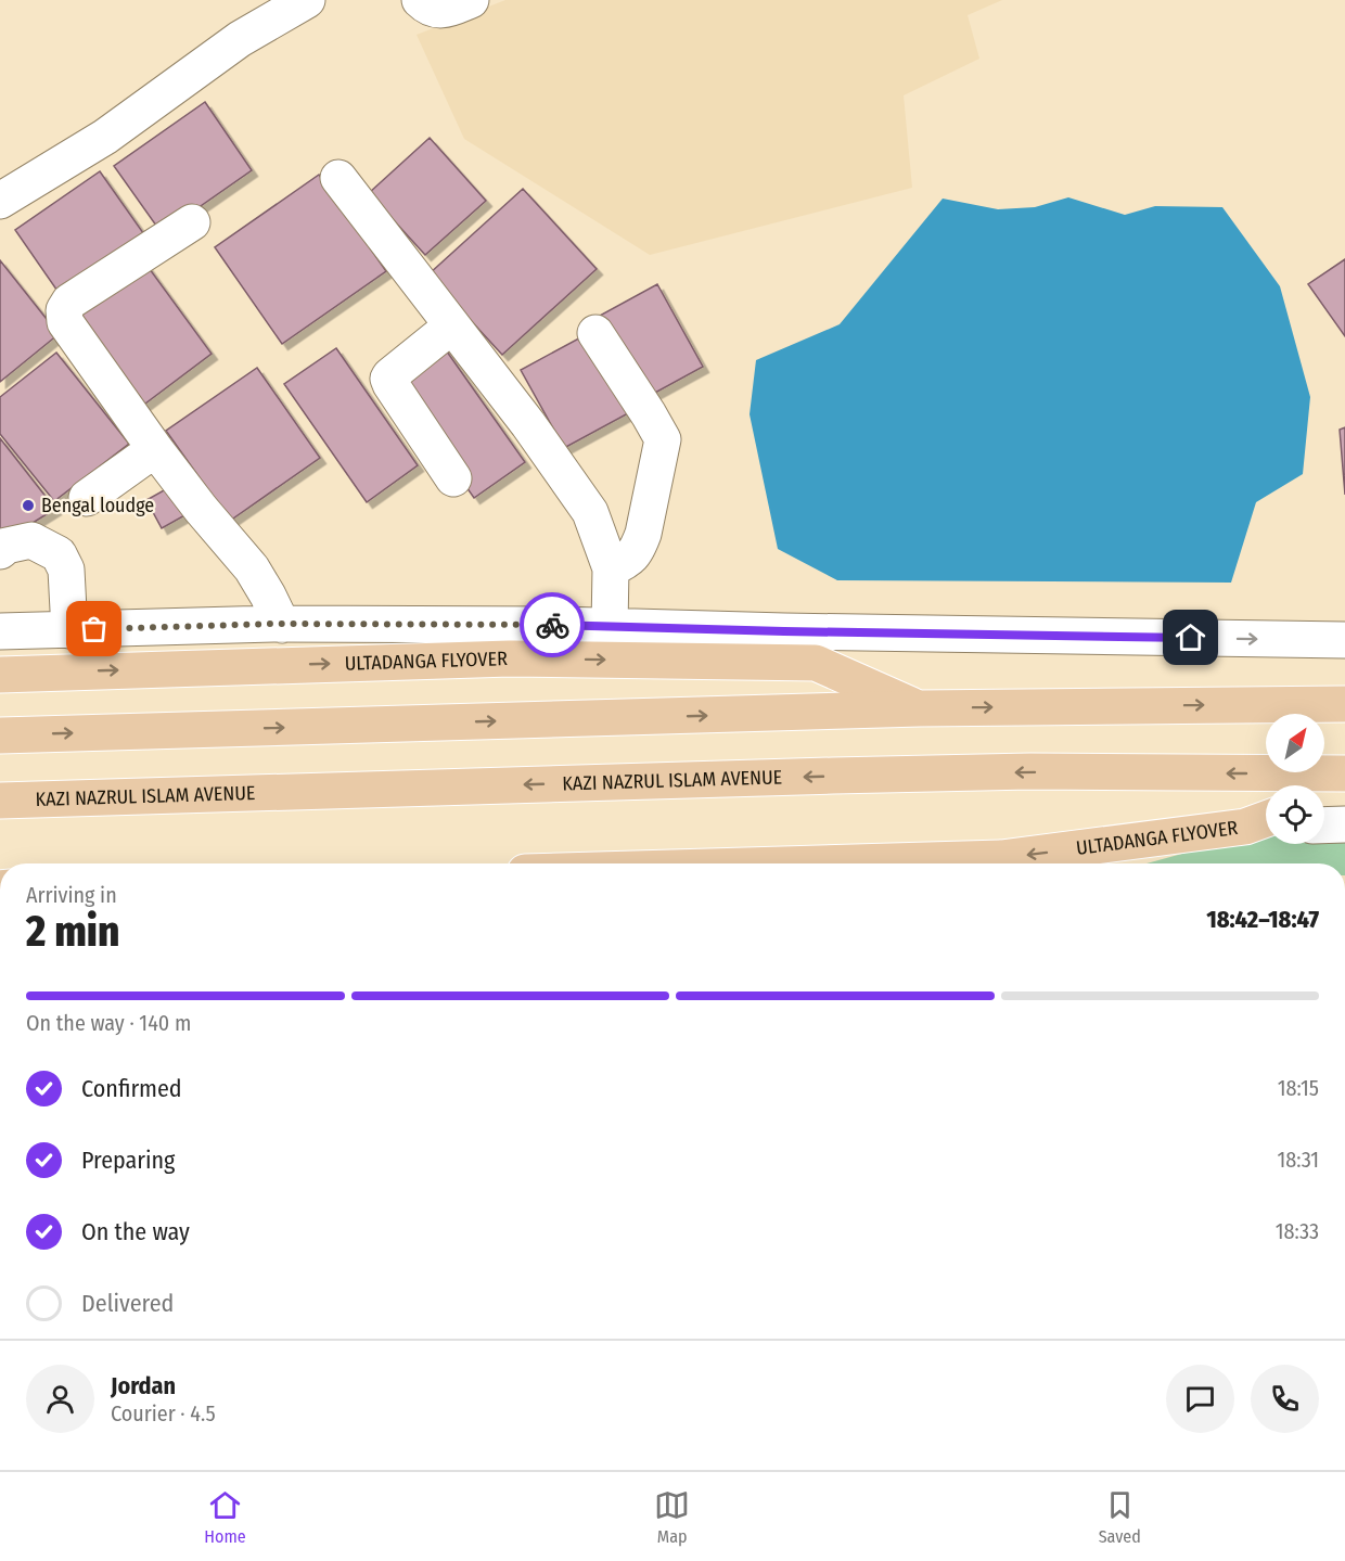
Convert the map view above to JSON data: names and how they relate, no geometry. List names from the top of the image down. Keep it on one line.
{"streets":{"main road":["ULTADANGA FLYOVER","KAZI NAZRUL ISLAM AVENUE"]},"places":["Bengal loudge"],"north":"top right","page":{"heading":["2 min","Arriving in","18:42–18:47"],"panel":["Jordan","Courier · 4.5"],"bar":"On the way · 140 m","list":[["Confirmed","18:15"],["Preparing","18:31"],["On the way","18:33"],"Delivered"],"tabs":["Home","Map","Saved"]}}
